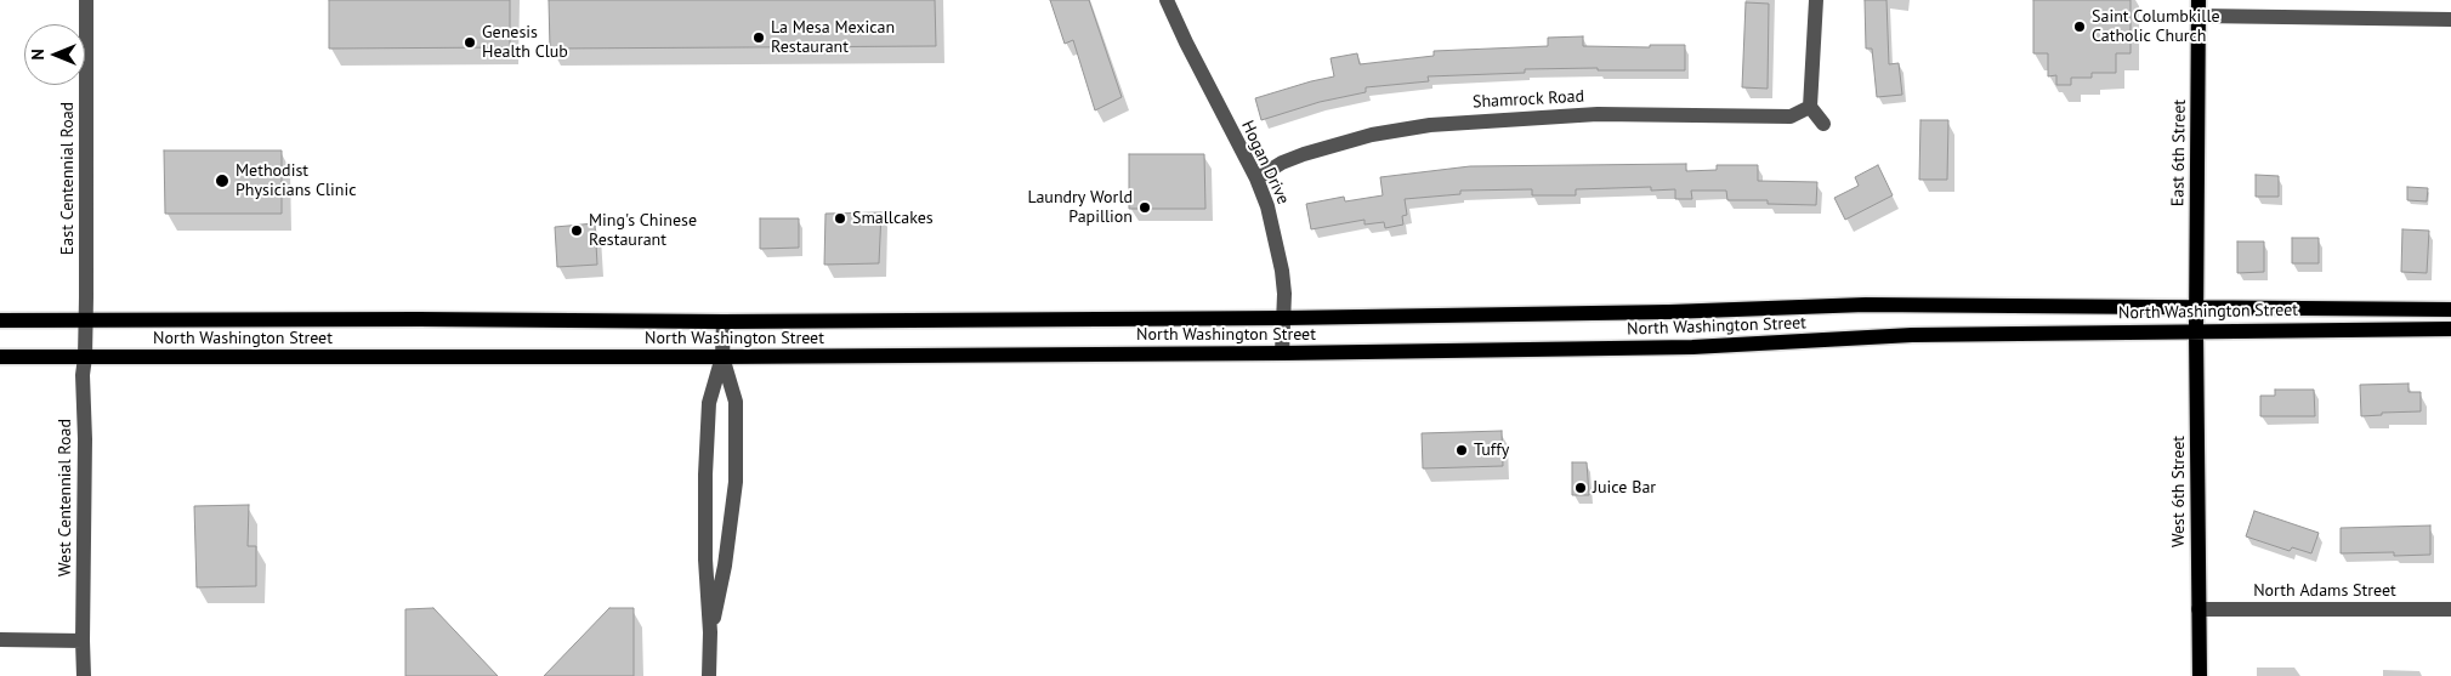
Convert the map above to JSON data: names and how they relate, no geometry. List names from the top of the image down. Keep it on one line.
{"streets":{"main road":["East 6th Street","North Washington Street","West 6th Street"],"street":["Shamrock Road","Hogan Drive","East Centennial Road","West Centennial Road","North Adams Street"]},"crossings":[["Shamrock Road","Hogan Drive"],["East 6th Street","North Washington Street"],["East 6th Street","West 6th Street"],["Hogan Drive","North Washington Street"],["East Centennial Road","North Washington Street"],["East Centennial Road","West Centennial Road"],["North Washington Street","West 6th Street"],["North Washington Street","West Centennial Road"],["West 6th Street","North Adams Street"]],"places":["Saint Columbkille Catholic Church","La Mesa Mexican Restaurant","Genesis Health Club","Methodist Physicians Clinic","Laundry World Papillion","Smallcakes","Ming's Chinese Restaurant","Tuffy","Juice Bar"],"north":"left"}
